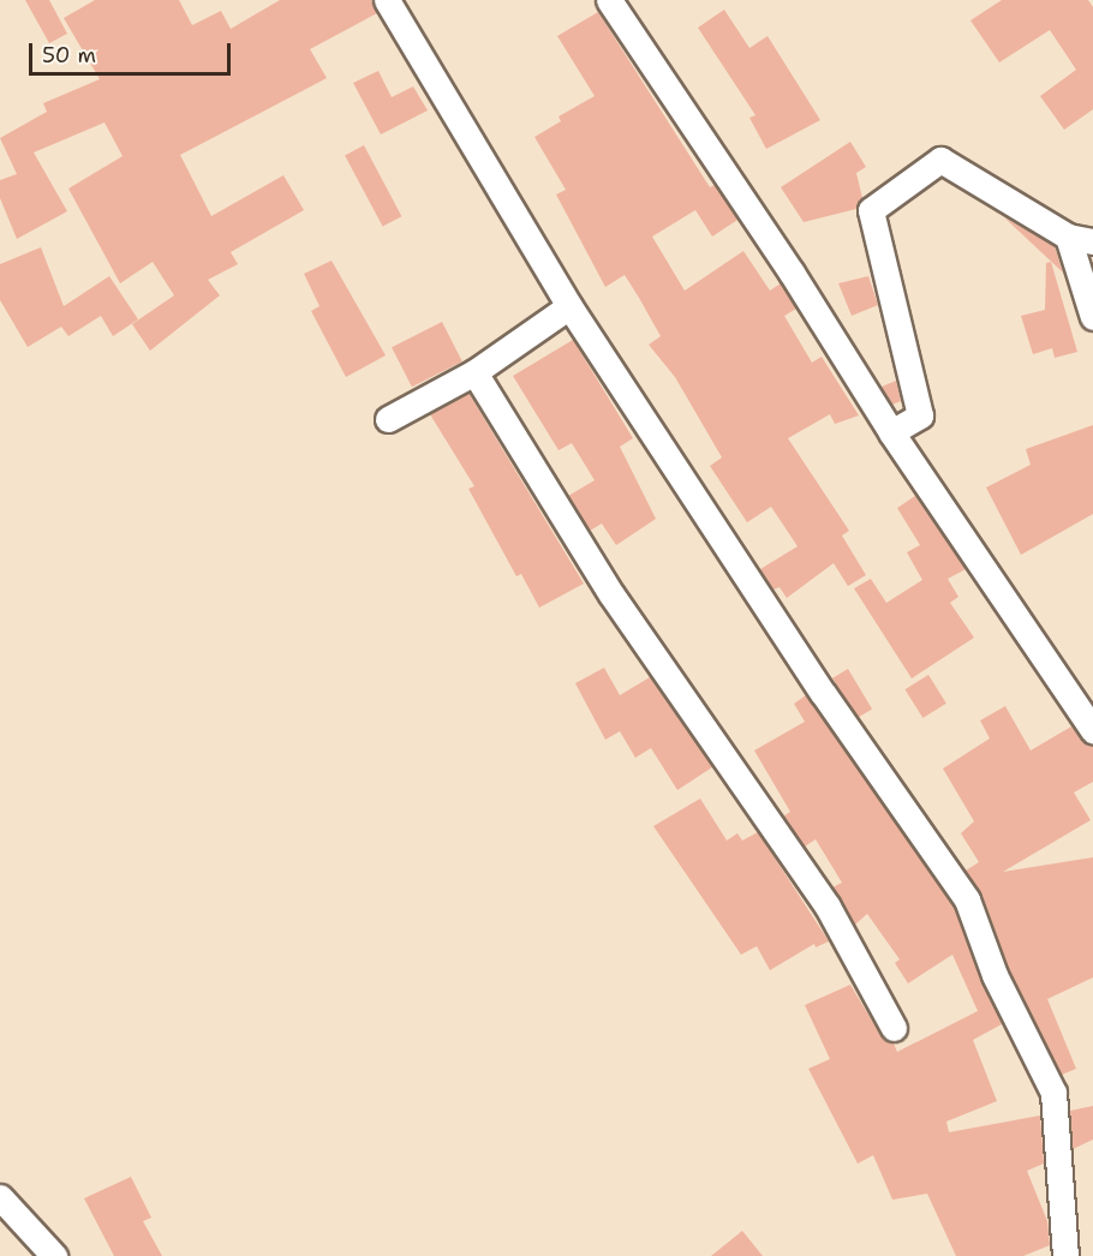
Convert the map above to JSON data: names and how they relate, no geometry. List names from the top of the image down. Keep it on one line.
{"scale_bar":"50 m"}
